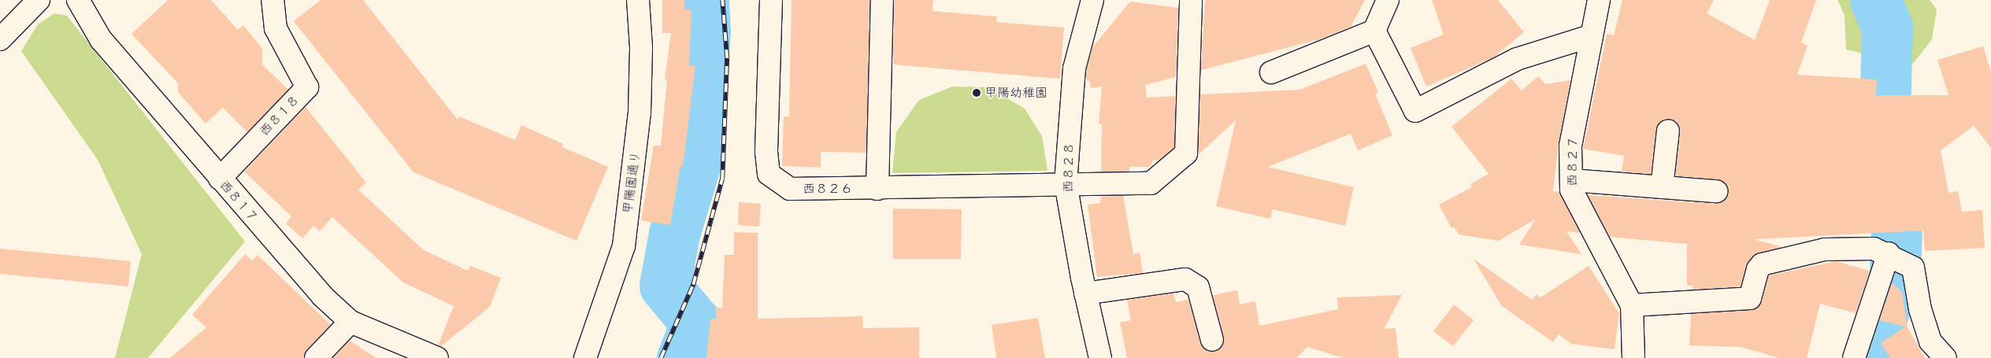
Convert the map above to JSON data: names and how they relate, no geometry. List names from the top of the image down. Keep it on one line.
{"streets":{"street":["西８１８","西８２７","西８２８","甲陽園通り","西８２６","西８１７"]},"crossings":[["西８１８","西８１７"],["西８２８","西８２６"]],"places":["甲陽幼稚園"]}
